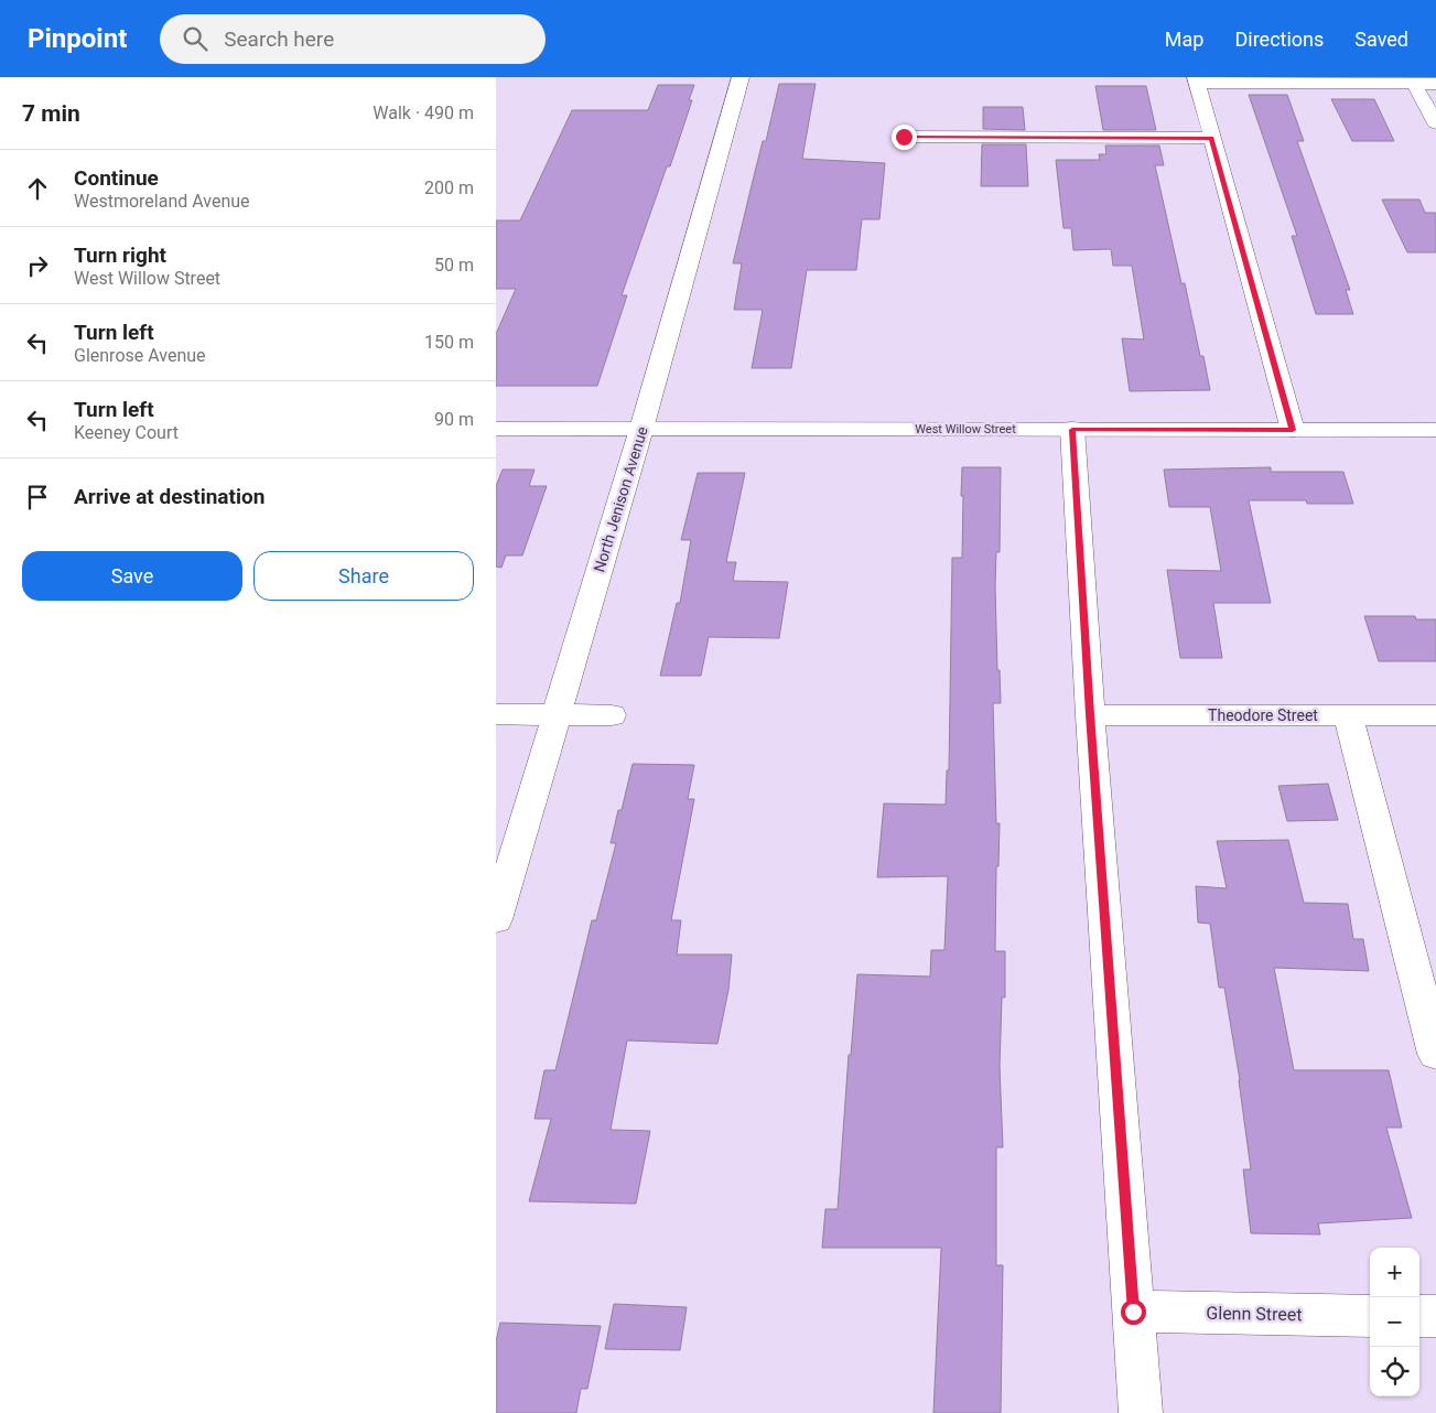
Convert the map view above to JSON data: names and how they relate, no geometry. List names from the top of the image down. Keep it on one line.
{"streets":{"street":["West Willow Street","North Jenison Avenue","Theodore Street","Glenn Street"]},"crossings":[["West Willow Street","North Jenison Avenue"]],"page":{"header":"Pinpoint","search":"Search here","nav":["Map","Directions","Saved"],"heading":["7 min","Walk · 490 m"],"list":[["Continue","Westmoreland Avenue","200 m"],["Turn right","West Willow Street","50 m"],["Turn left","Glenrose Avenue","150 m"],["Turn left","Keeney Court","90 m"],"Arrive at destination"],"buttons":["Save","Share"],"map_buttons":["+","−"]}}
